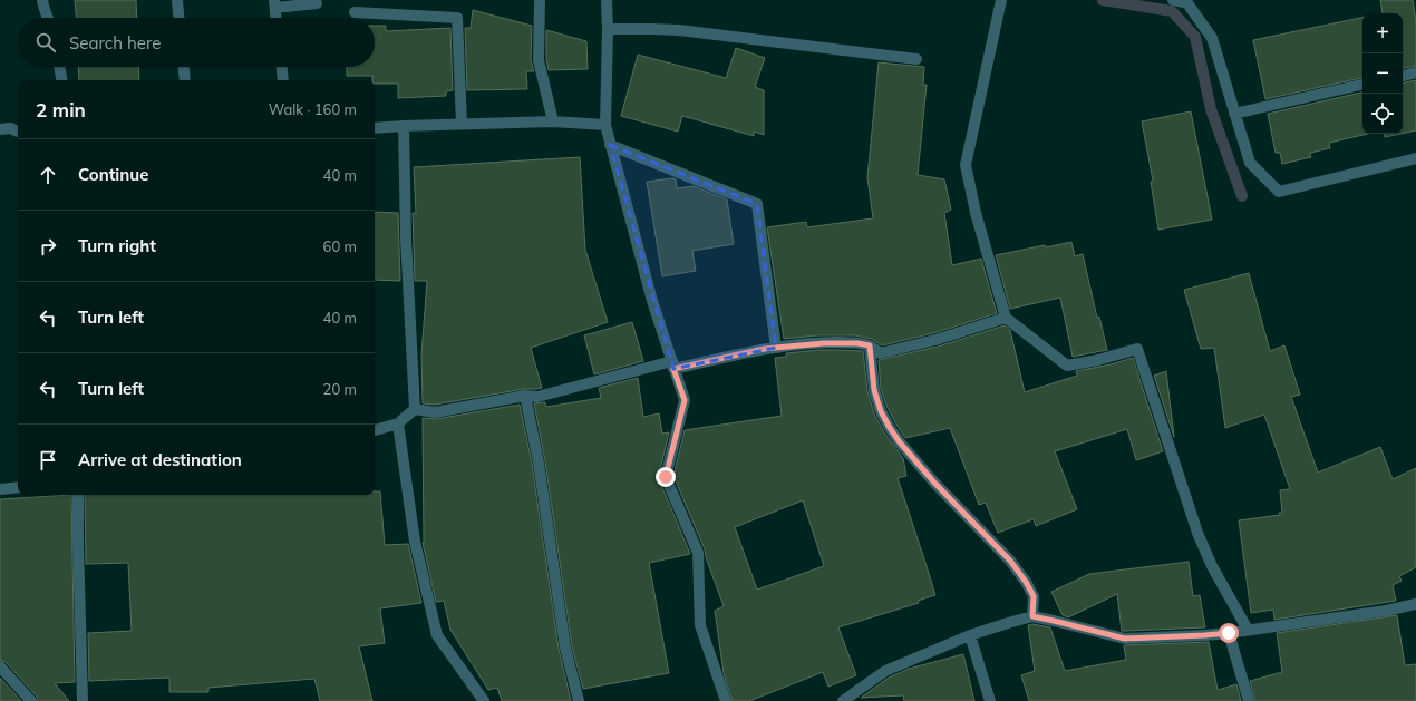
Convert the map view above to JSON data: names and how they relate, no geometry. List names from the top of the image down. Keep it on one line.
{"page":{"map_buttons":["+","−"],"search":"Search here","heading":["2 min","Walk · 160 m"],"list":[["Continue","40 m"],["Turn right","60 m"],["Turn left","40 m"],["Turn left","20 m"],"Arrive at destination"]}}
